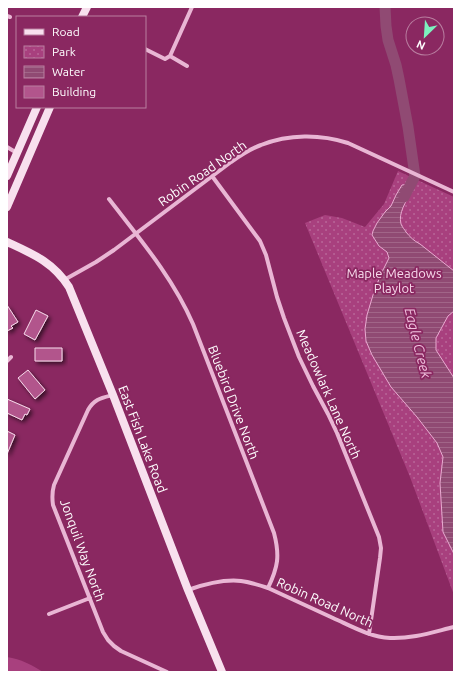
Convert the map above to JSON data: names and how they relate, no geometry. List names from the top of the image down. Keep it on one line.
{"streets":{"street":["Robin Road North","Meadowlark Lane North","Bluebird Drive North","East Fish Lake Road","Jonquil Way North"]},"crossings":[["Robin Road North","Meadowlark Lane North"],["Robin Road North","Bluebird Drive North"],["Robin Road North","East Fish Lake Road"],["East Fish Lake Road","Jonquil Way North"]],"water":["Eagle Creek"],"parks":["Maple Meadows Playlot"],"legend":["Road","Park","Water","Building"],"north":"bottom left"}
